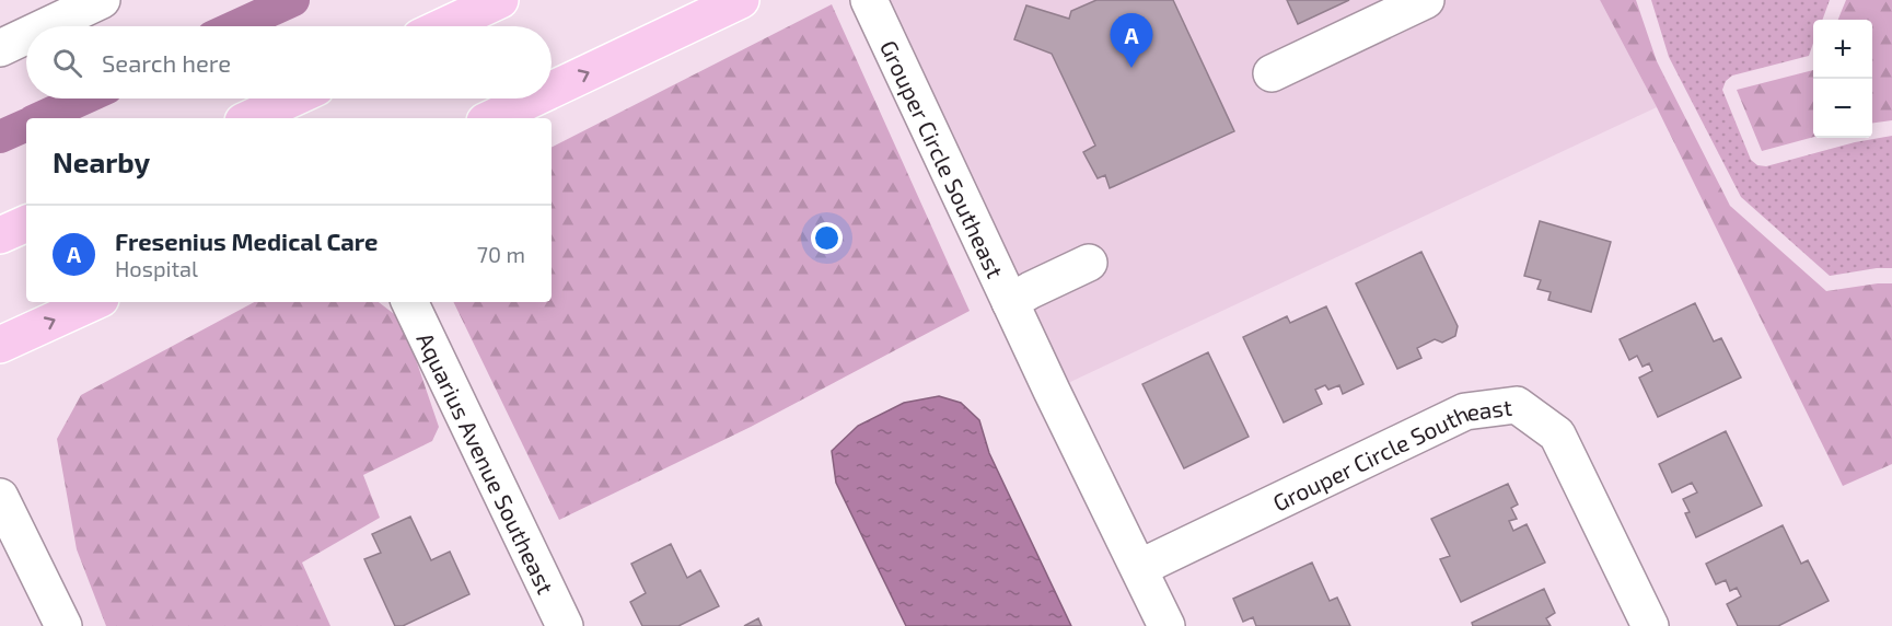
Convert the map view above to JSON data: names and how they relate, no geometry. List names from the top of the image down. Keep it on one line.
{"streets":{"street":["Grouper Circle Southeast","Aquarius Avenue Southeast"]},"page":{"pins":"A","map_buttons":["+","−"],"search":"Search here","heading":"Nearby","list":[{"mark":"A","name":"Fresenius Medical Care","note":"Hospital","value":"70 m"}]}}
